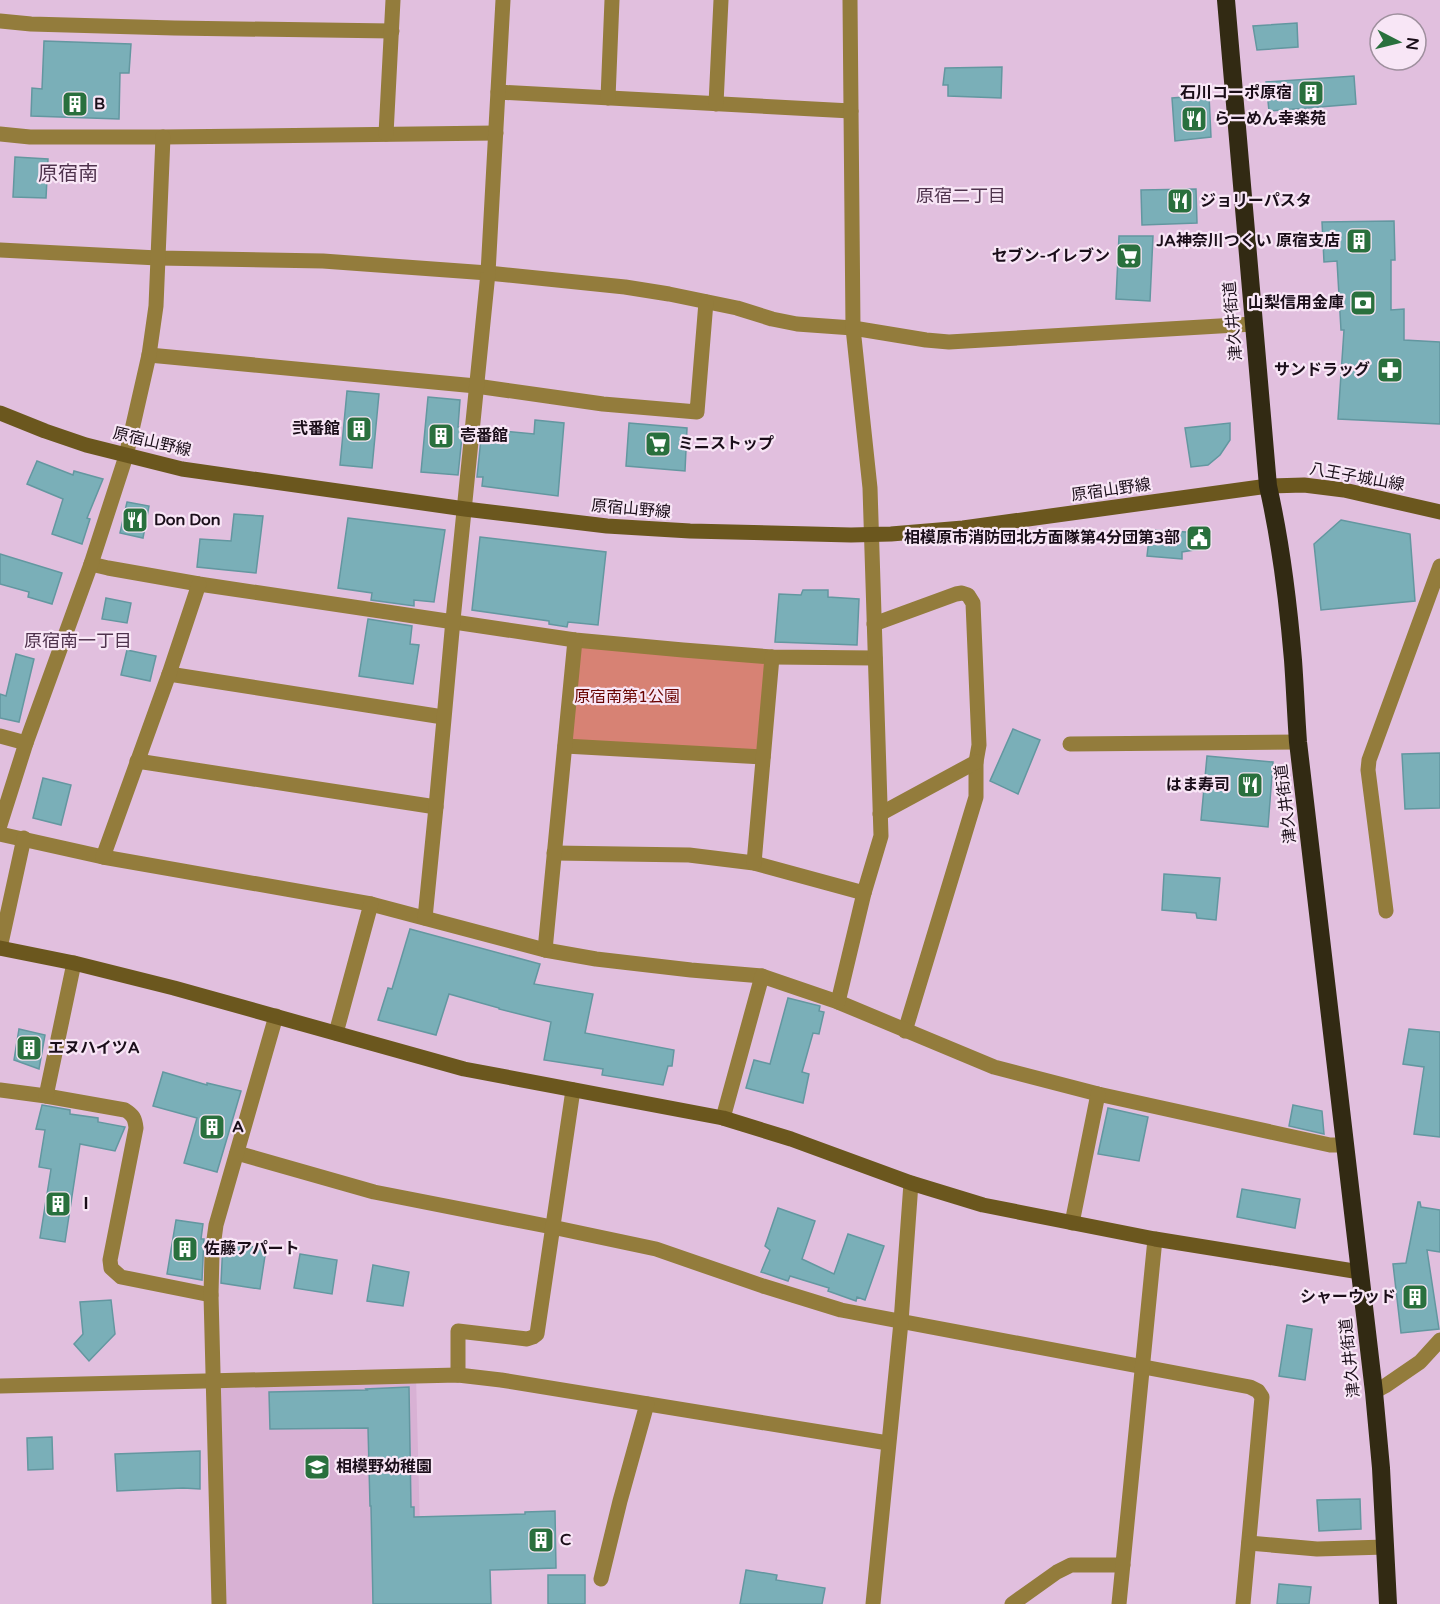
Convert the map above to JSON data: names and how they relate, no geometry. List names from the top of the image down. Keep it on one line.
{"streets":{"highway":["津久井街道"],"street":["原宿山野線","八王子城山線"]},"crossings":[["津久井街道","原宿山野線"],["津久井街道","八王子城山線"],["原宿山野線","八王子城山線"]],"districts":["原宿南","原宿二丁目","原宿南一丁目"],"parks":["原宿南第1公園"],"places":{"building":["石川コーポ原宿","B","JA神奈川つくい 原宿支店","弐番館","壱番館","エヌハイツA","A","Ⅰ","佐藤アパート","シャーウッド","C"],"restaurant":["らーめん幸楽苑","ジョリーパスタ","Don Don","はま寿司"],"supermarket":["セブン-イレブン","ミニストップ"],"bank":["山梨信用金庫"],"pharmacy":["サンドラッグ"],"public building":["相模原市消防団北方面隊第4分団第3部"],"school or university":["相模野幼稚園"]},"north":"right"}
